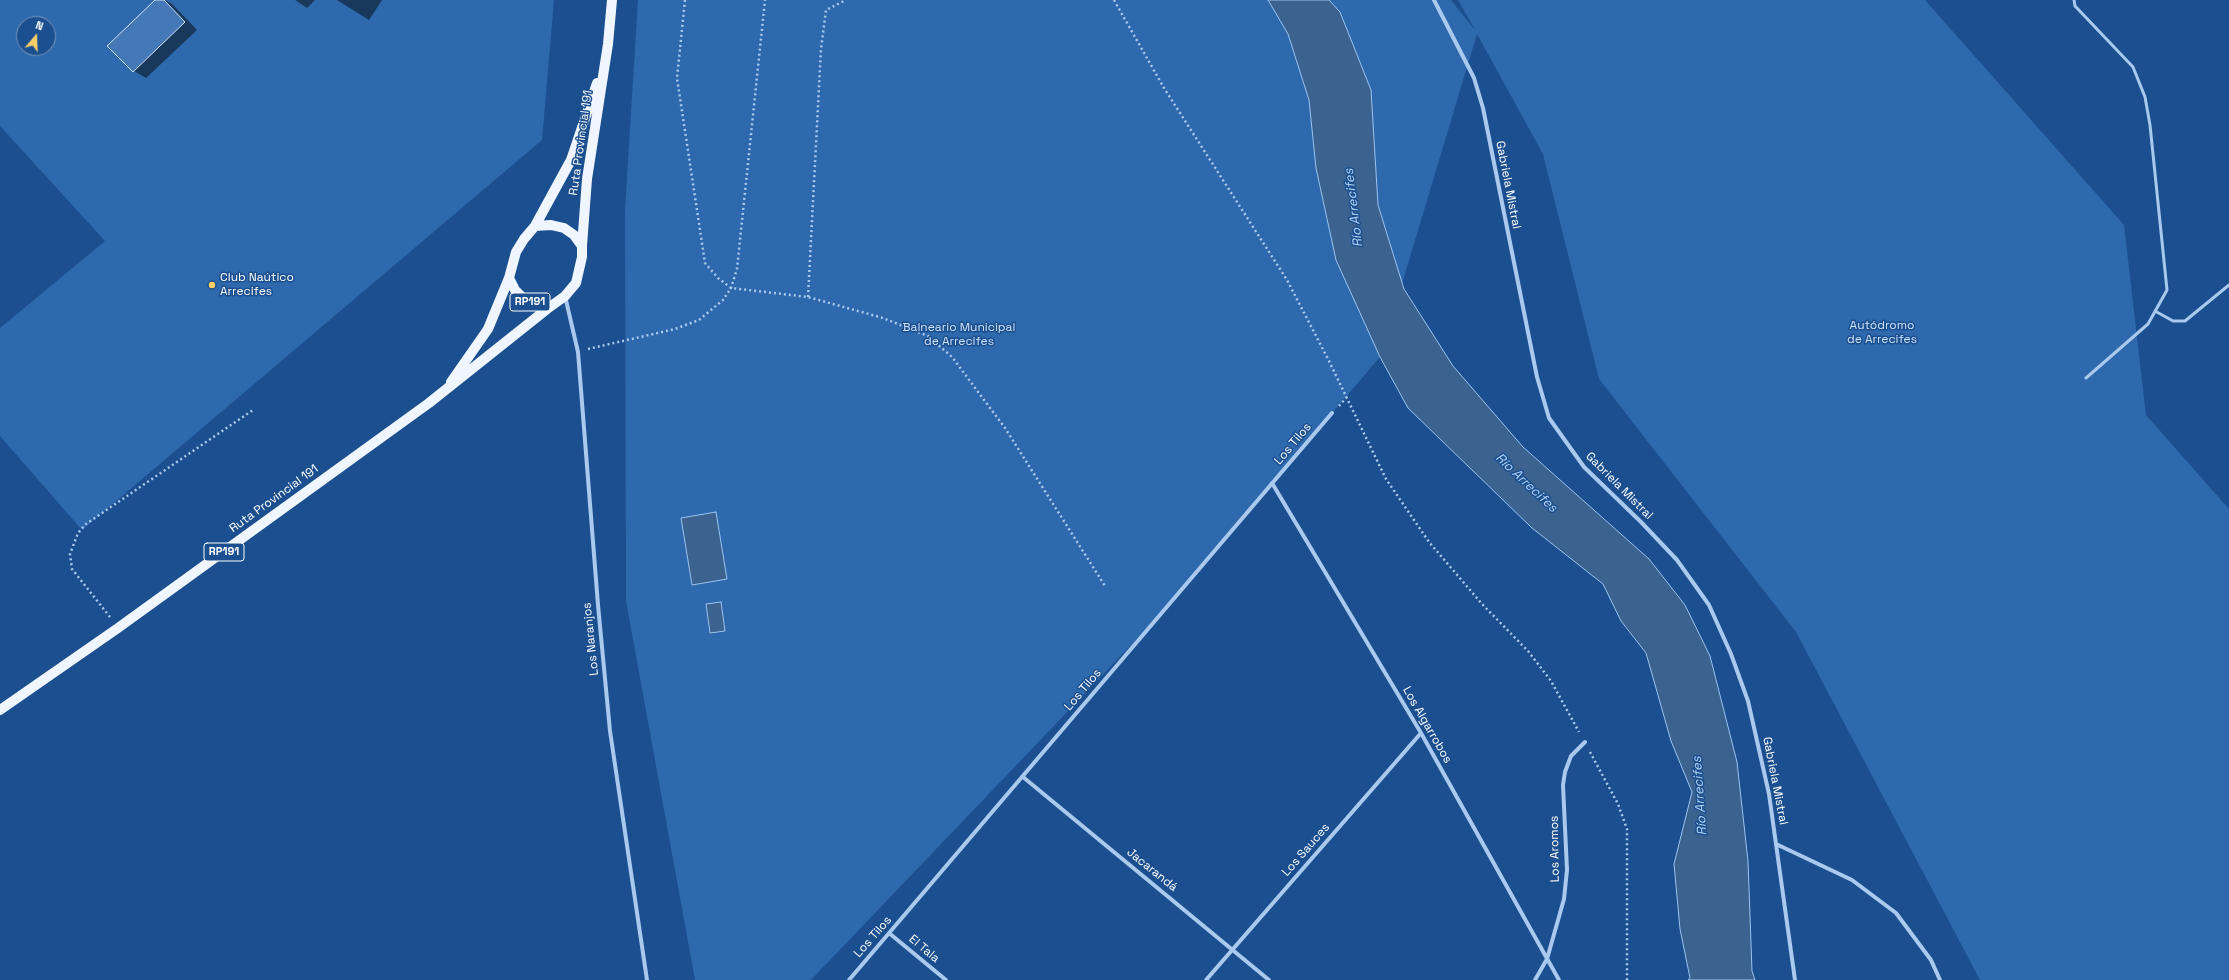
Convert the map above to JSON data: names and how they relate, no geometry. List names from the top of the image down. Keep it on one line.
{"streets":{"main road":["Ruta Provincial 191","RP191"],"street":["Gabriela Mistral","Los Tilos","Los Naranjos","Los Algarrobos","Los Aromos","Los Sauces","Jacarandá","El Tala"]},"crossings":[["Ruta Provincial 191","RP191"],["Ruta Provincial 191","Los Naranjos"],["RP191","Los Naranjos"],["Los Tilos","Los Algarrobos"],["Los Tilos","Jacarandá"],["Los Tilos","El Tala"],["Los Algarrobos","Los Aromos"],["Los Algarrobos","Los Sauces"],["Los Sauces","Jacarandá"]],"water":["Río Arrecifes"],"parks":["Autódromo de Arrecifes","Balneario Municipal de Arrecifes"],"places":["Club Naútico Arrecifes"],"north":"top"}
